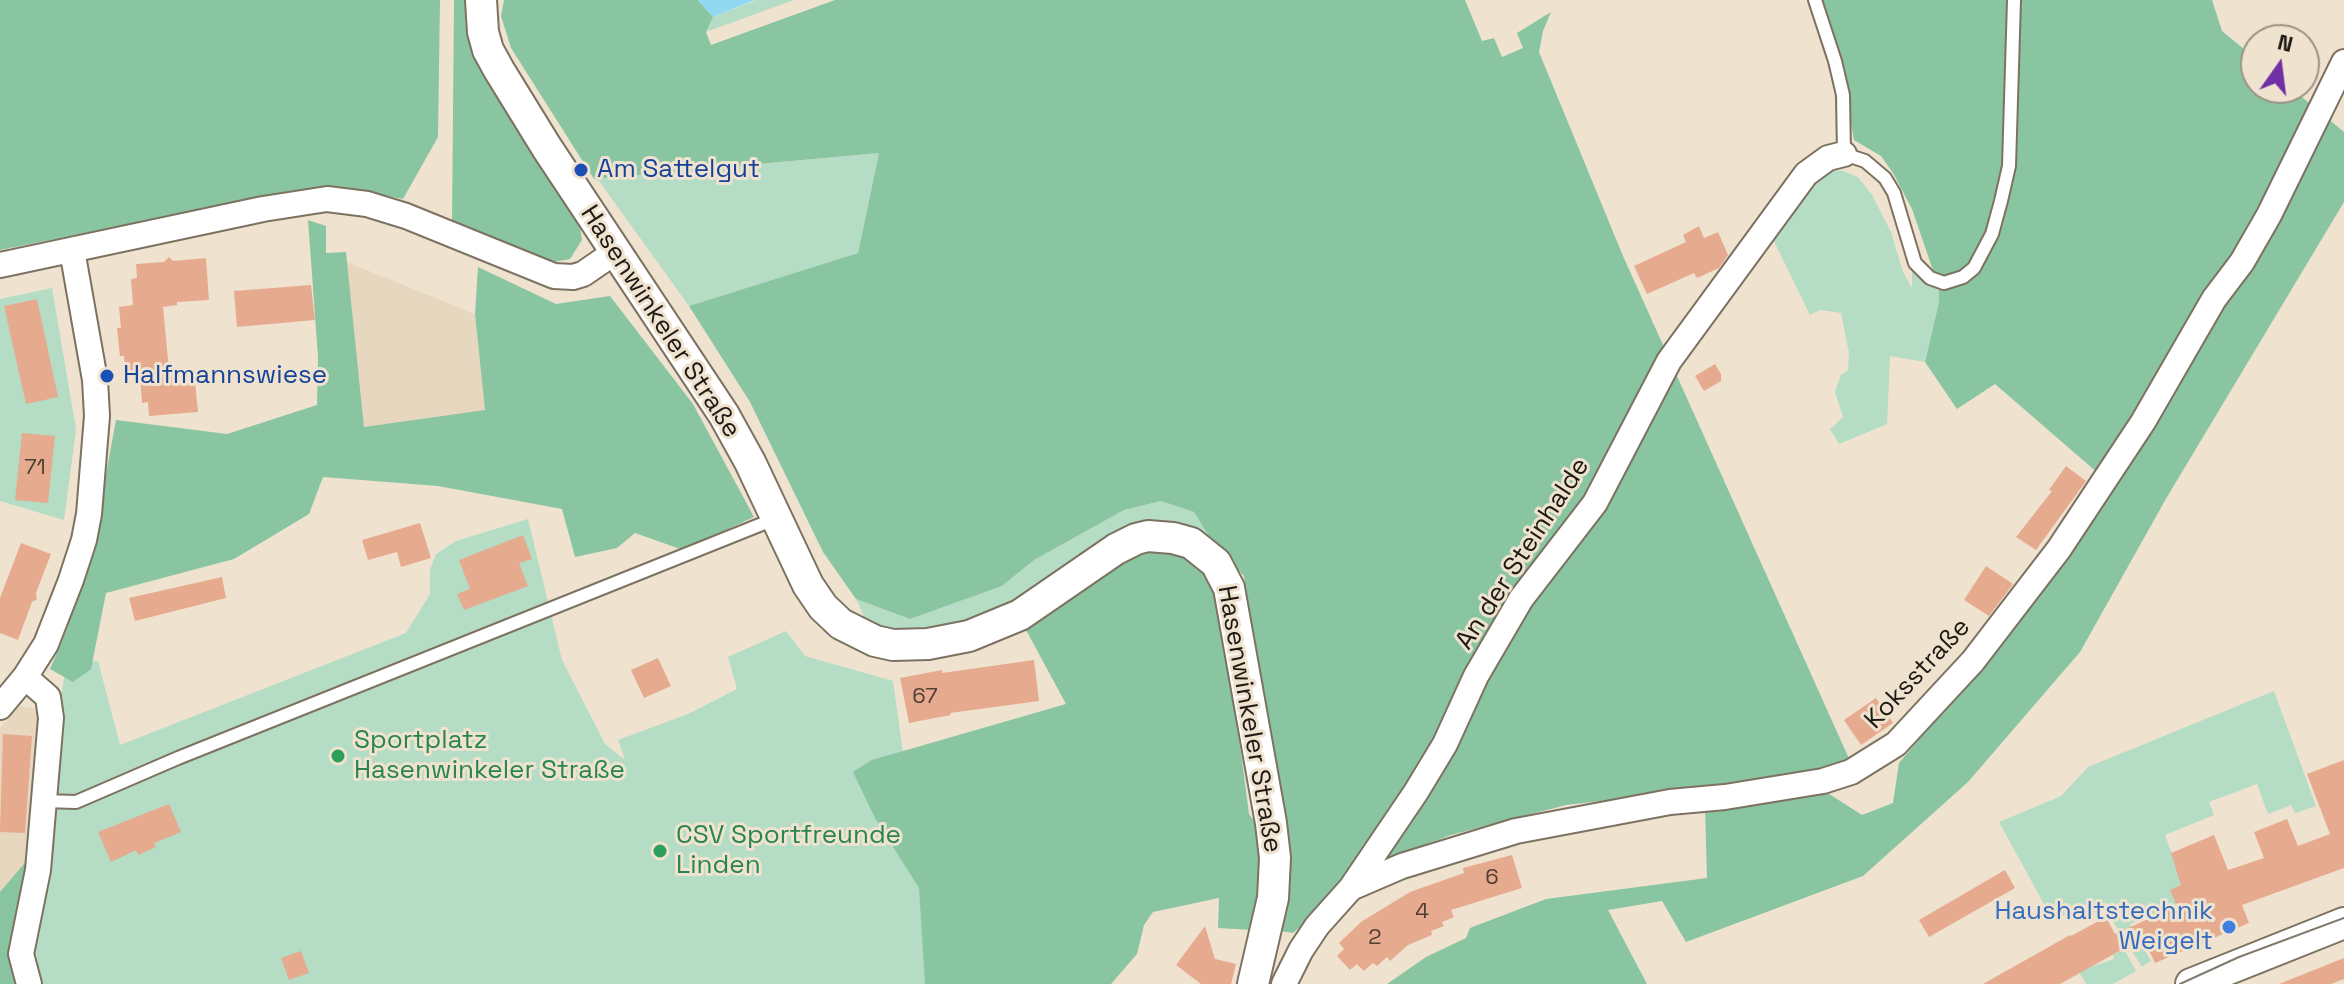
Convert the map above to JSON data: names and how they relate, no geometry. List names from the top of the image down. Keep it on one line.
{"streets":{"street":["Hasenwinkeler Straße","An der Steinhalde","Koksstraße"]},"crossings":[["An der Steinhalde","Koksstraße"]],"places":["Am Sattelgut","Halfmannswiese","Sportplatz Hasenwinkeler Straße","CSV Sportfreunde Linden","Haushaltstechnik Weigelt"],"house_numbers":["71","67","6","4","2"],"north":"top"}
